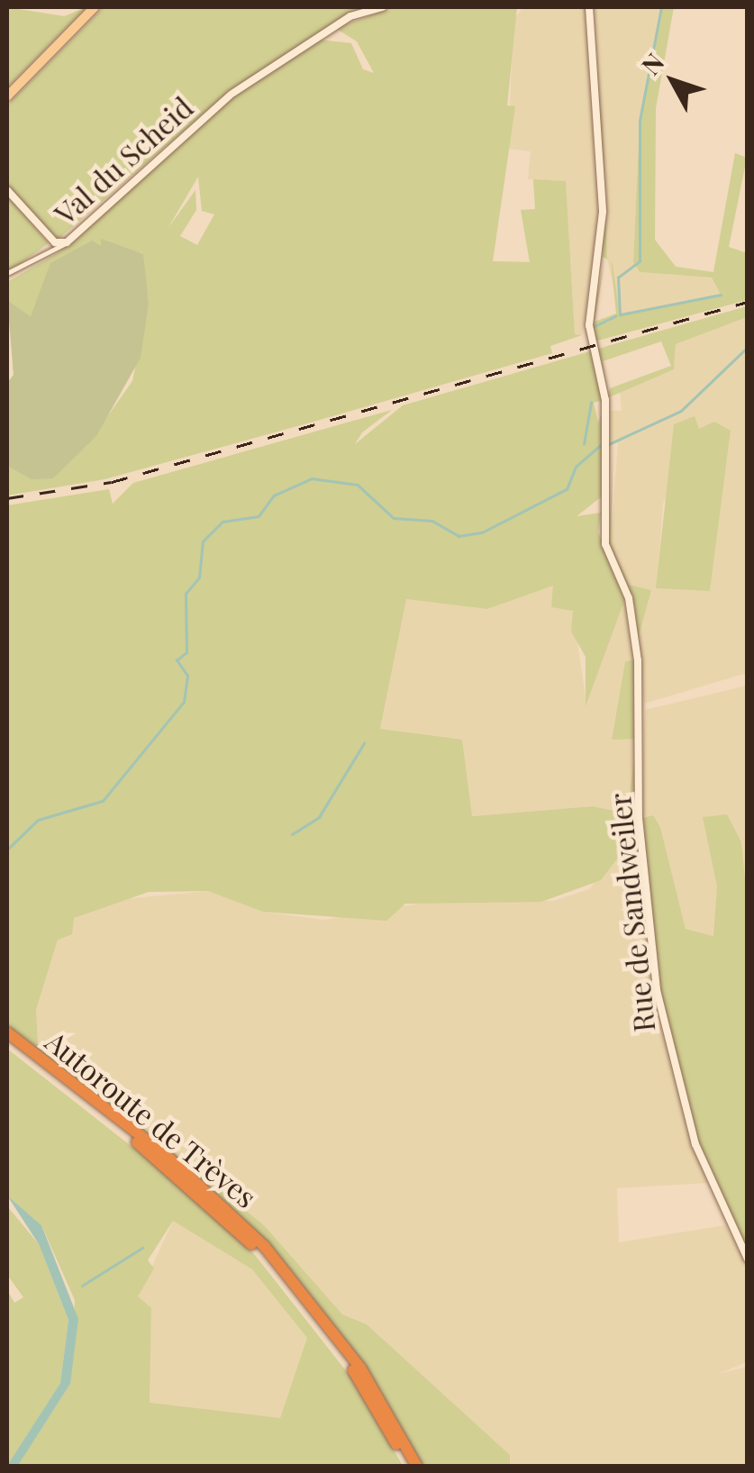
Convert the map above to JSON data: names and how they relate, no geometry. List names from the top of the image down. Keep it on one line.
{"streets":{"highway":["Autoroute de Trèves"],"main road":["Val du Scheid","Rue de Sandweiler"]},"north":"top left"}
